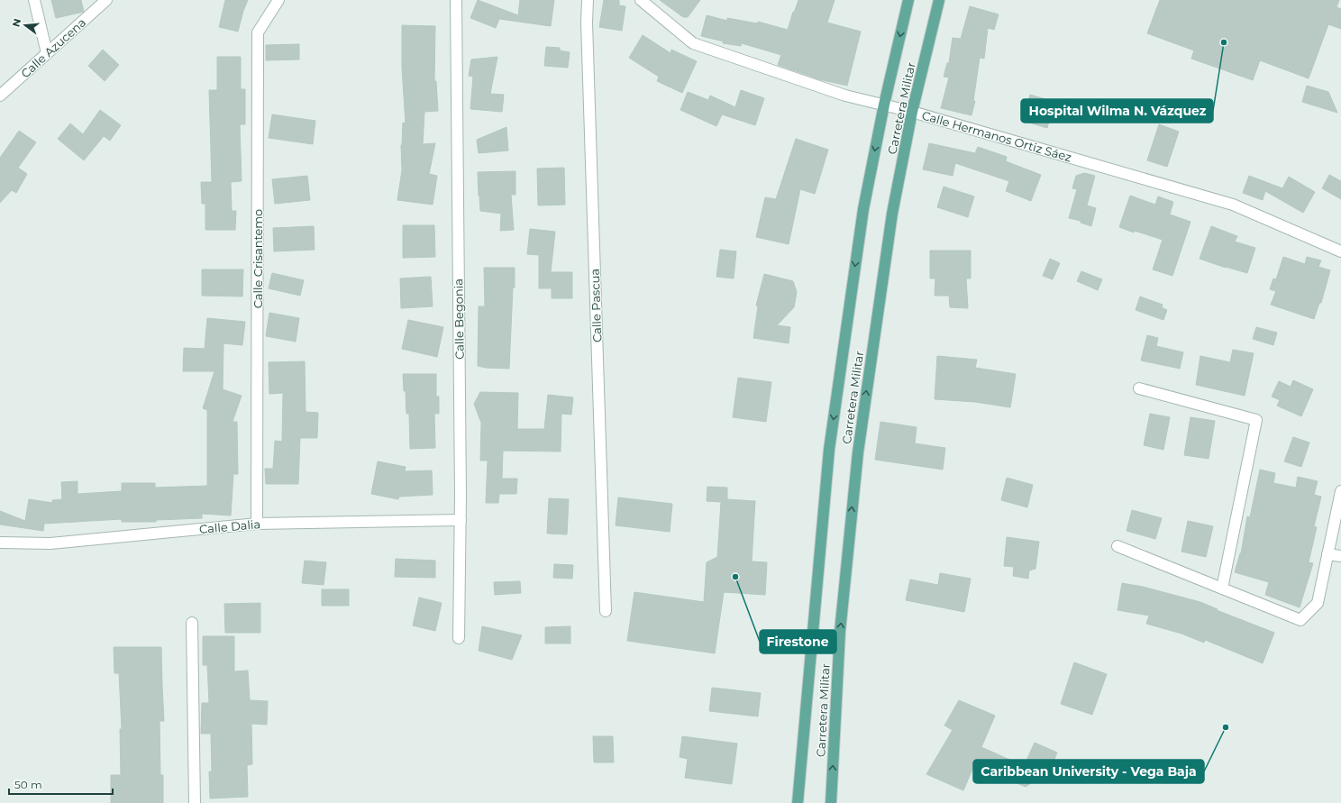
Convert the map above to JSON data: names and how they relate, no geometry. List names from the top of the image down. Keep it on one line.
{"streets":{"main road":["Carretera Militar"],"street":["Calle Azucena","Calle Hermanos Ortiz Sáez","Calle Crisantemo","Calle Pascua","Calle Begonia","Calle Dalia"]},"crossings":[["Carretera Militar","Calle Hermanos Ortiz Sáez"],["Calle Crisantemo","Calle Dalia"],["Calle Begonia","Calle Dalia"]],"places":["Hospital Wilma N. Vázquez","Firestone","Caribbean University - Vega Baja"],"scale_bar":"50 m","north":"left"}
